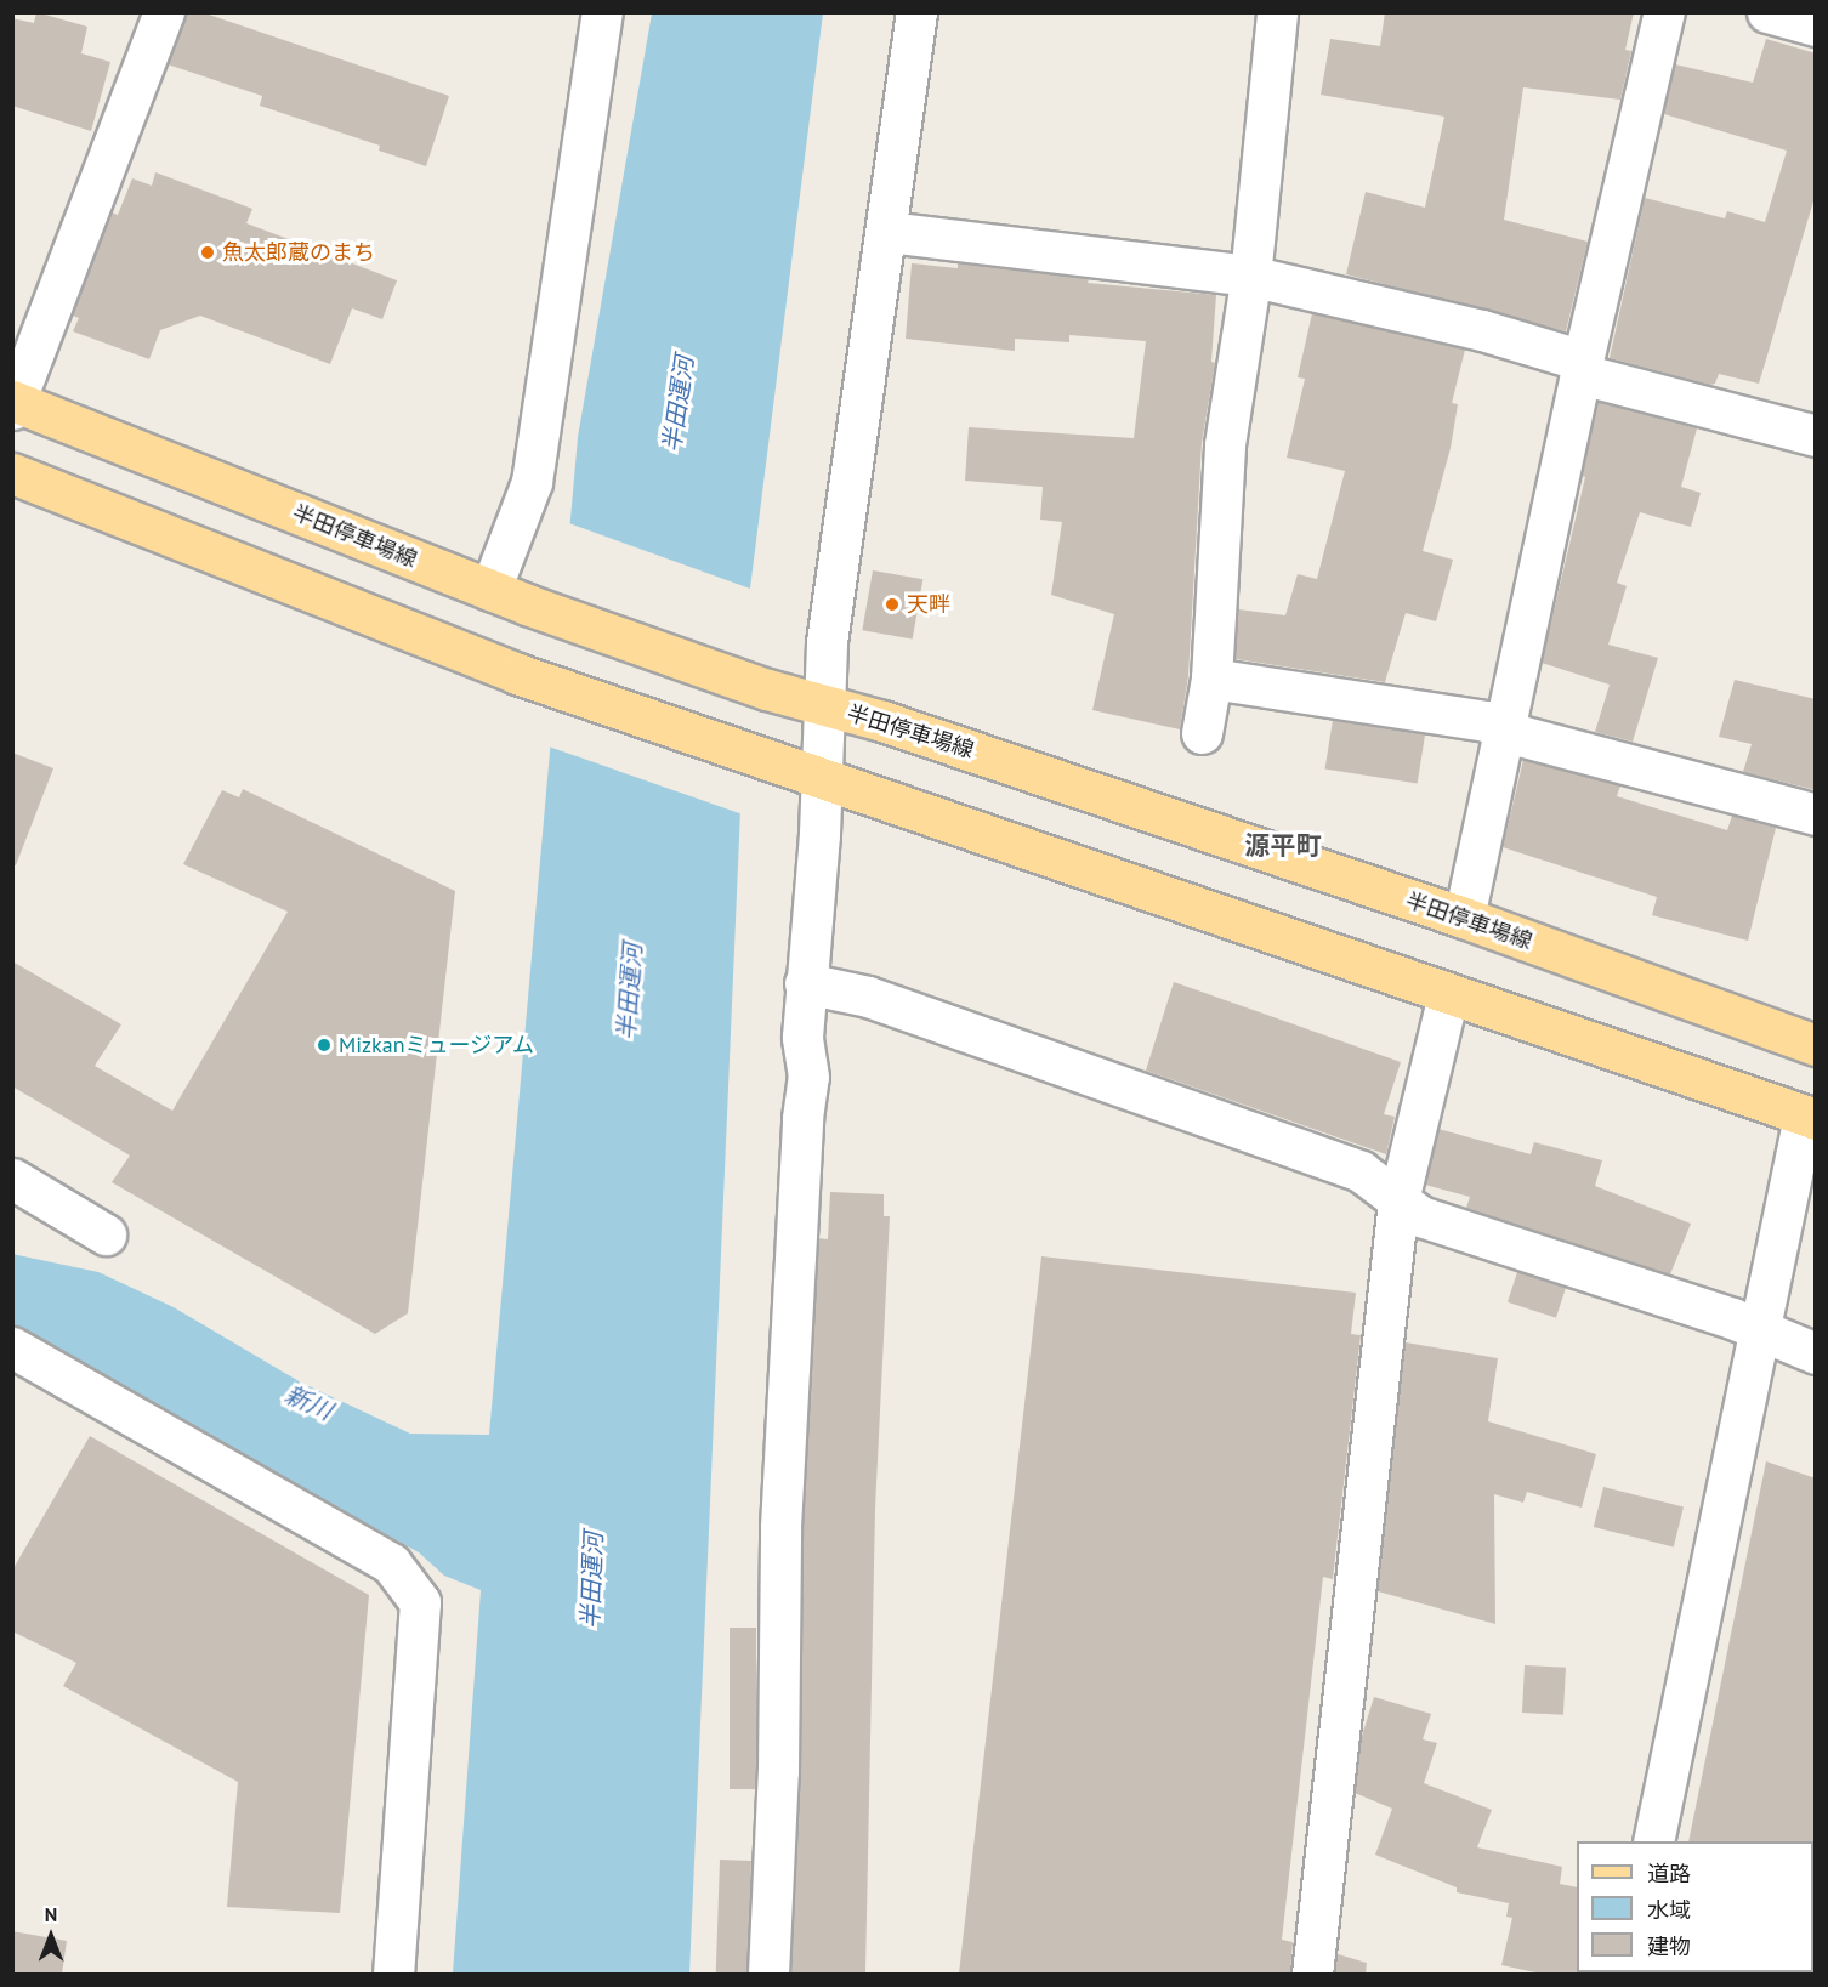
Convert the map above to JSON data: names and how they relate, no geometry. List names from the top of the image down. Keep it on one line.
{"streets":{"main road":["半田停車場線"]},"districts":["源平町"],"water":["半田運河","新川"],"places":["魚太郎蔵のまち","天畔","Mizkanミュージアム"],"legend":["道路","水域","建物"],"north":"top"}
